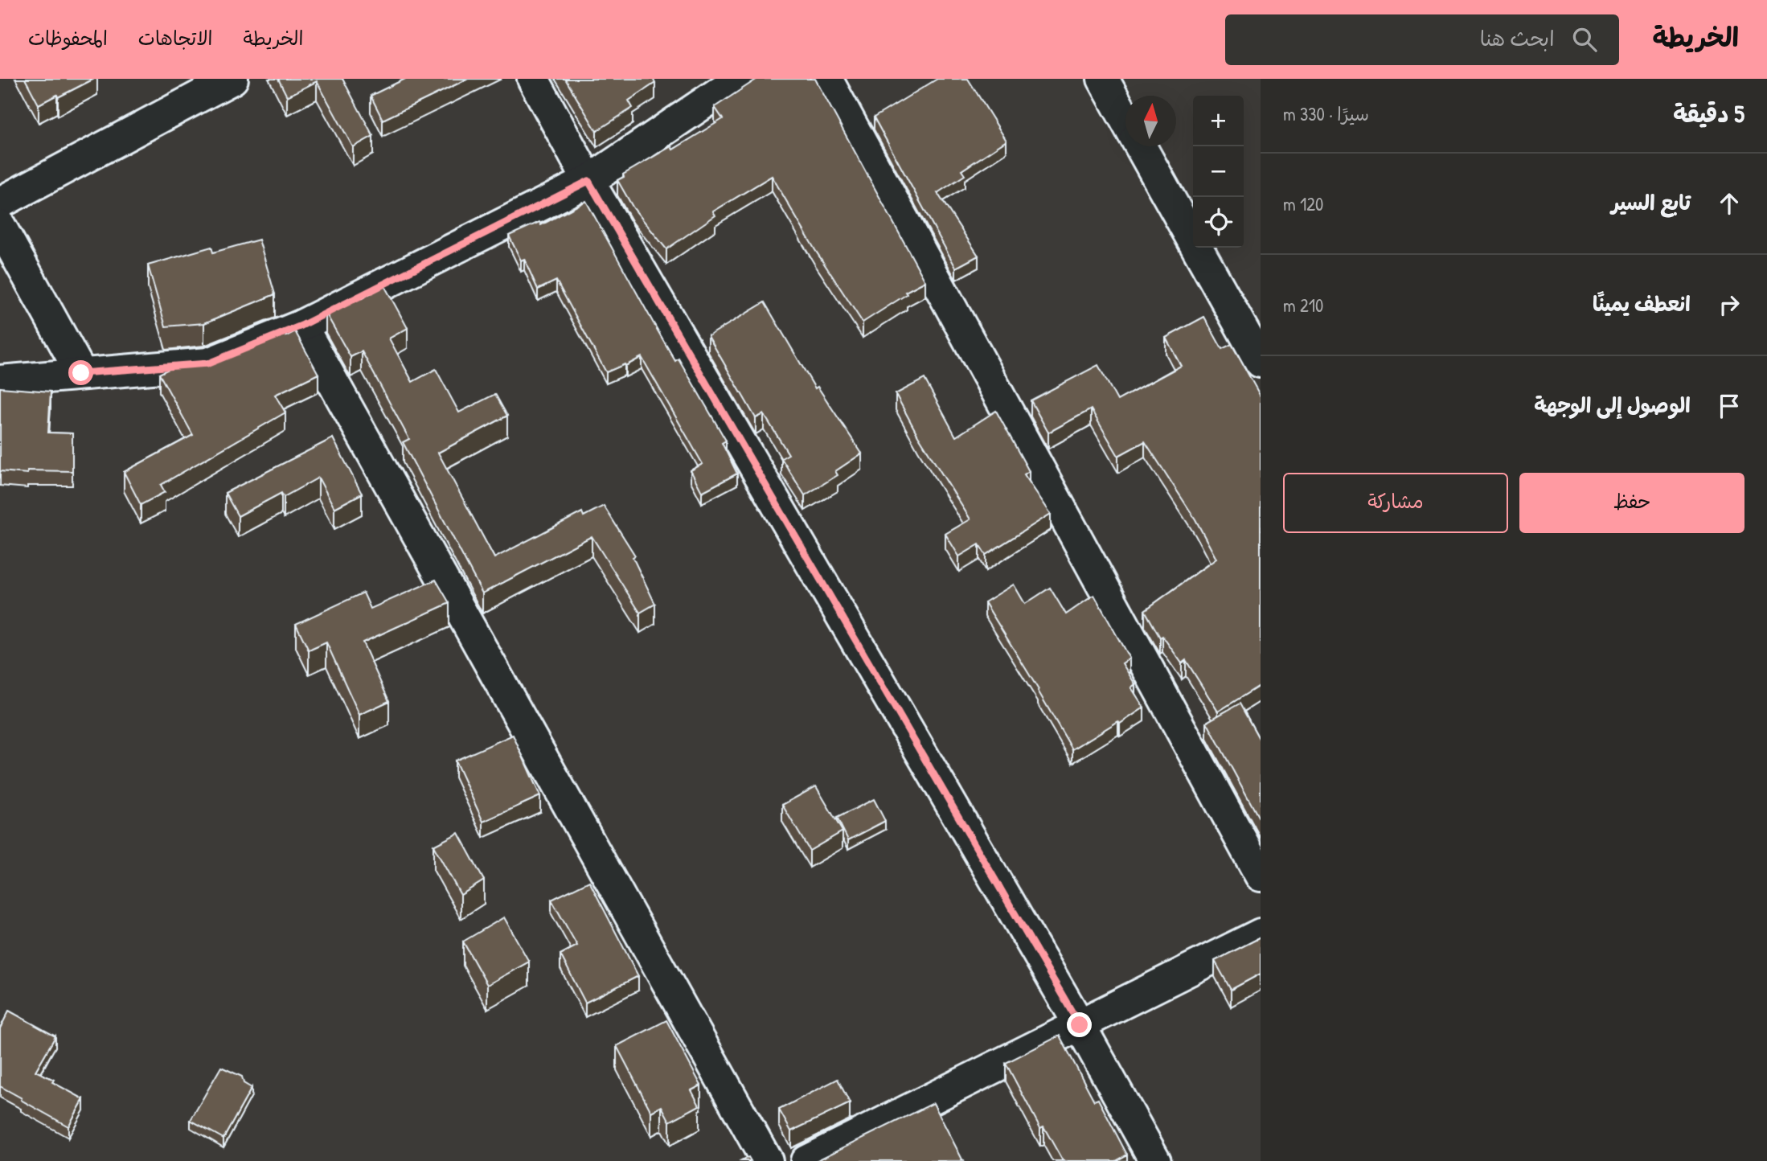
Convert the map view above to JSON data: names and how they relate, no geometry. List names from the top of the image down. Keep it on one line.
{"north":"top","page":{"header":"الخريطة","search":"ابحث هنا","nav":["الخريطة","الاتجاهات","المحفوظات"],"heading":["5 دقيقة","سيرًا · 330 m"],"map_buttons":["+","−"],"list":[["تابع السير","120 m"],["انعطف يمينًا","210 m"],"الوصول إلى الوجهة"],"buttons":["حفظ","مشاركة"]}}
